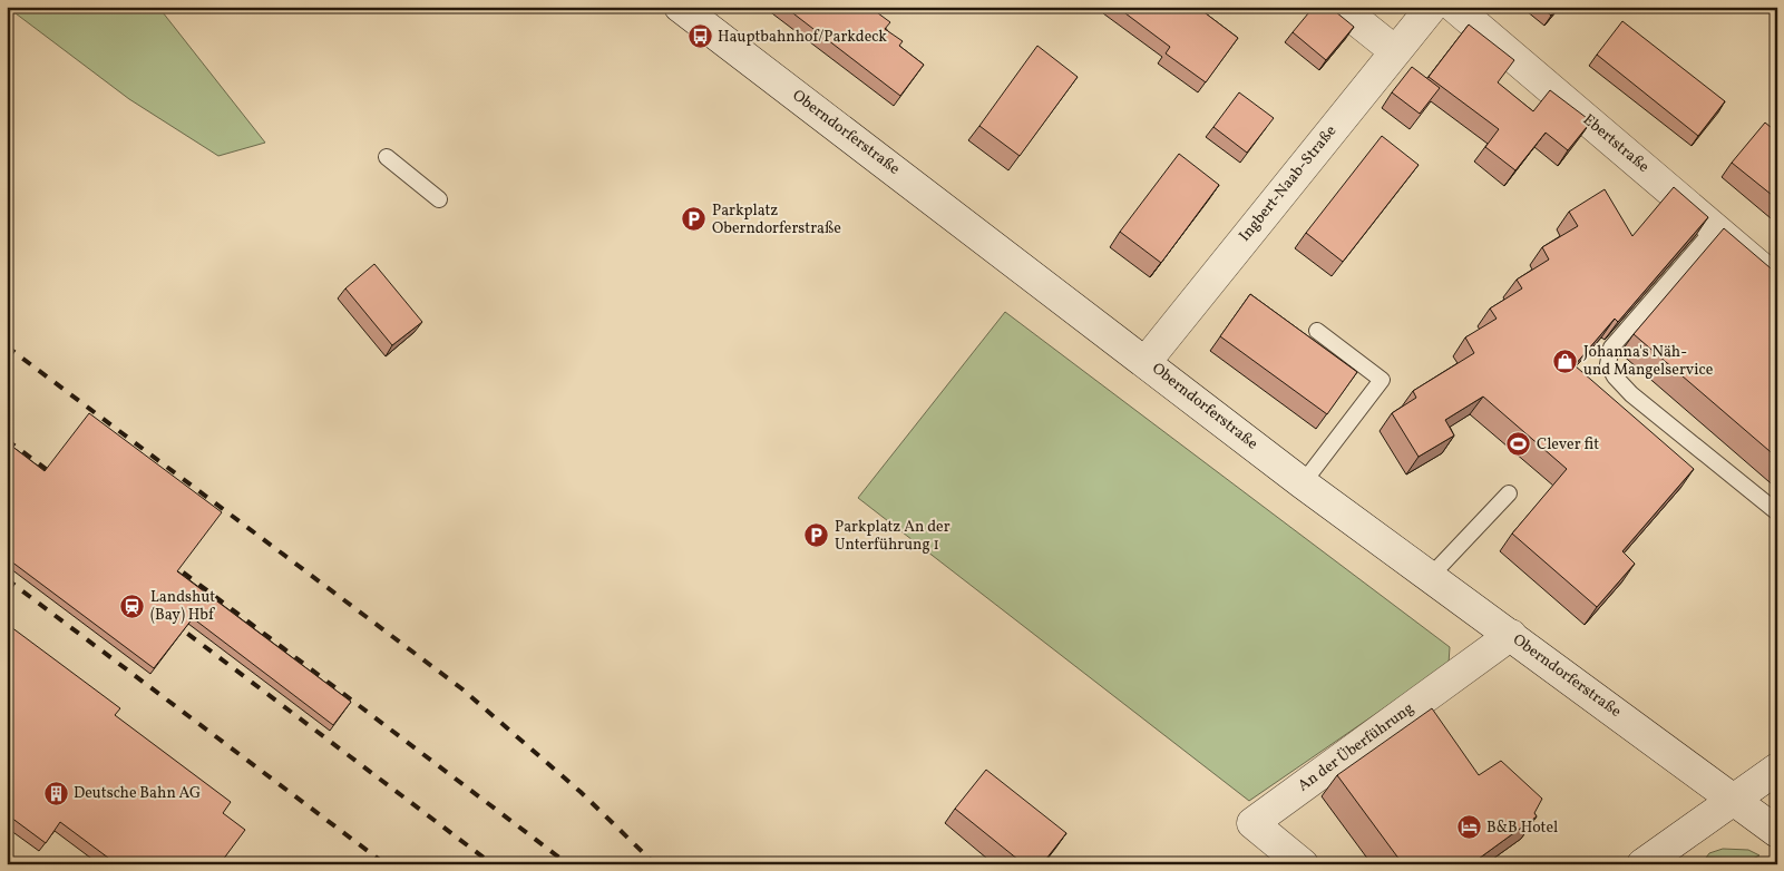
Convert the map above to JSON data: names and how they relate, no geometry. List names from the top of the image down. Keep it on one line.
{"streets":{"main road":["Oberndorferstraße","Ebertstraße","Ingbert-Naab-Straße","An der Überführung"]},"crossings":[["Oberndorferstraße","Ingbert-Naab-Straße"],["Oberndorferstraße","An der Überführung"]],"places":{"bus stop":["Hauptbahnhof/Parkdeck"],"parking":["Parkplatz Oberndorferstraße","Parkplatz An der Unterführung 1"],"shop":["Johanna's Näh- und Mangelservice"],"sports":["Clever fit"],"station":["Landshut (Bay) Hbf"],"building":["Deutsche Bahn AG"],"hotel":["B&B Hotel"]}}
